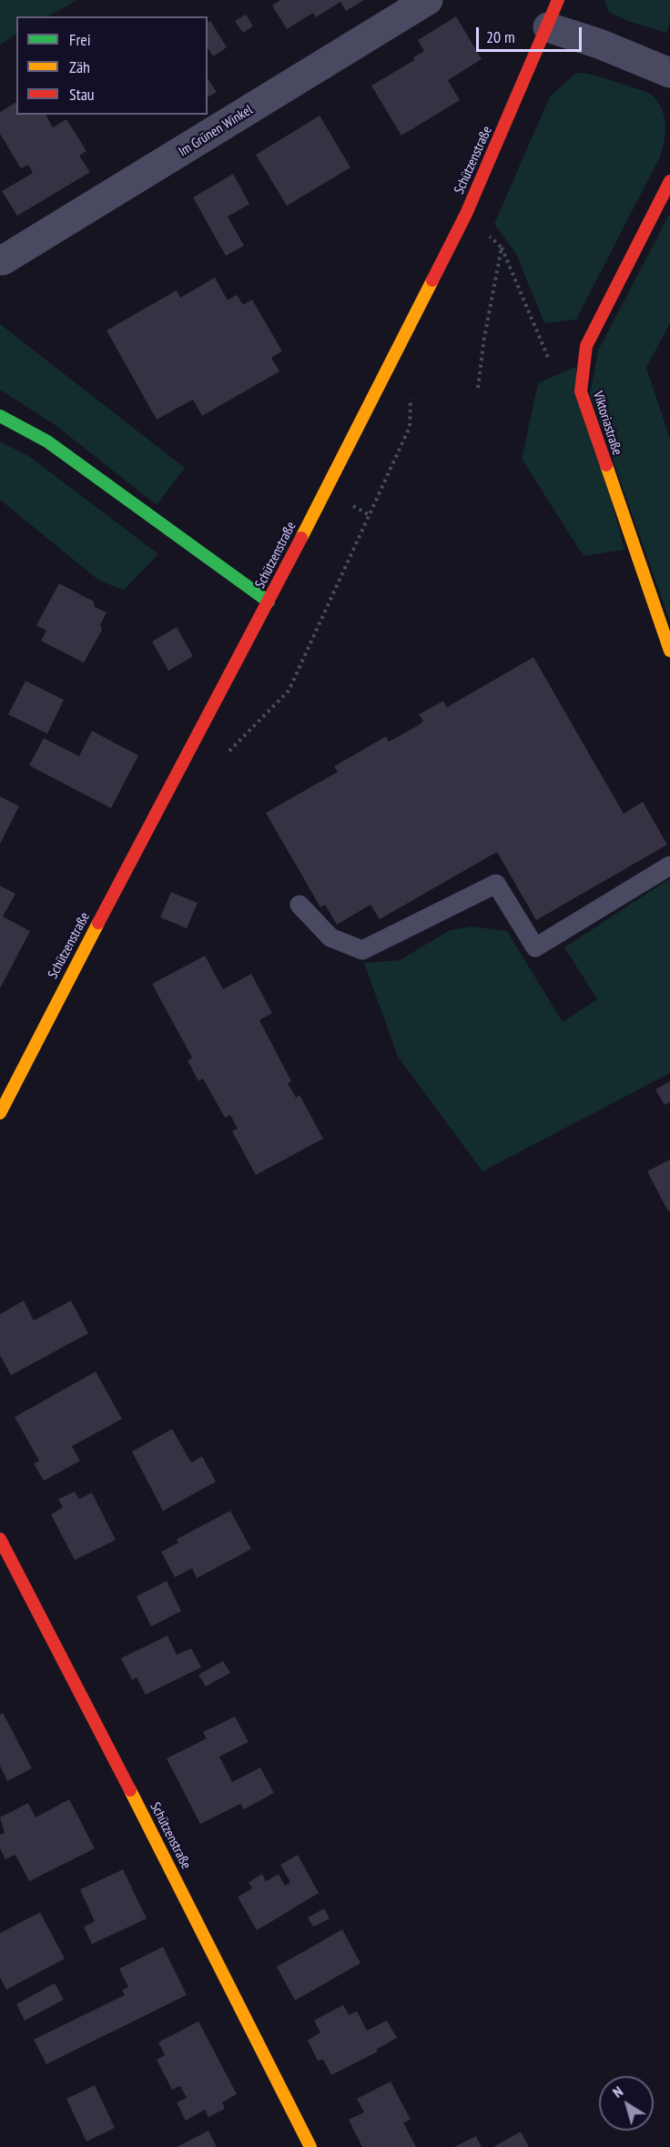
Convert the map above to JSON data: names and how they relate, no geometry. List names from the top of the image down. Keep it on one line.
{"streets":{"street":["Im Grünen Winkel","Schützenstraße","Viktoriastraße"]},"legend":["Frei","Zäh","Stau"],"scale_bar":"20 m","north":"top left"}
